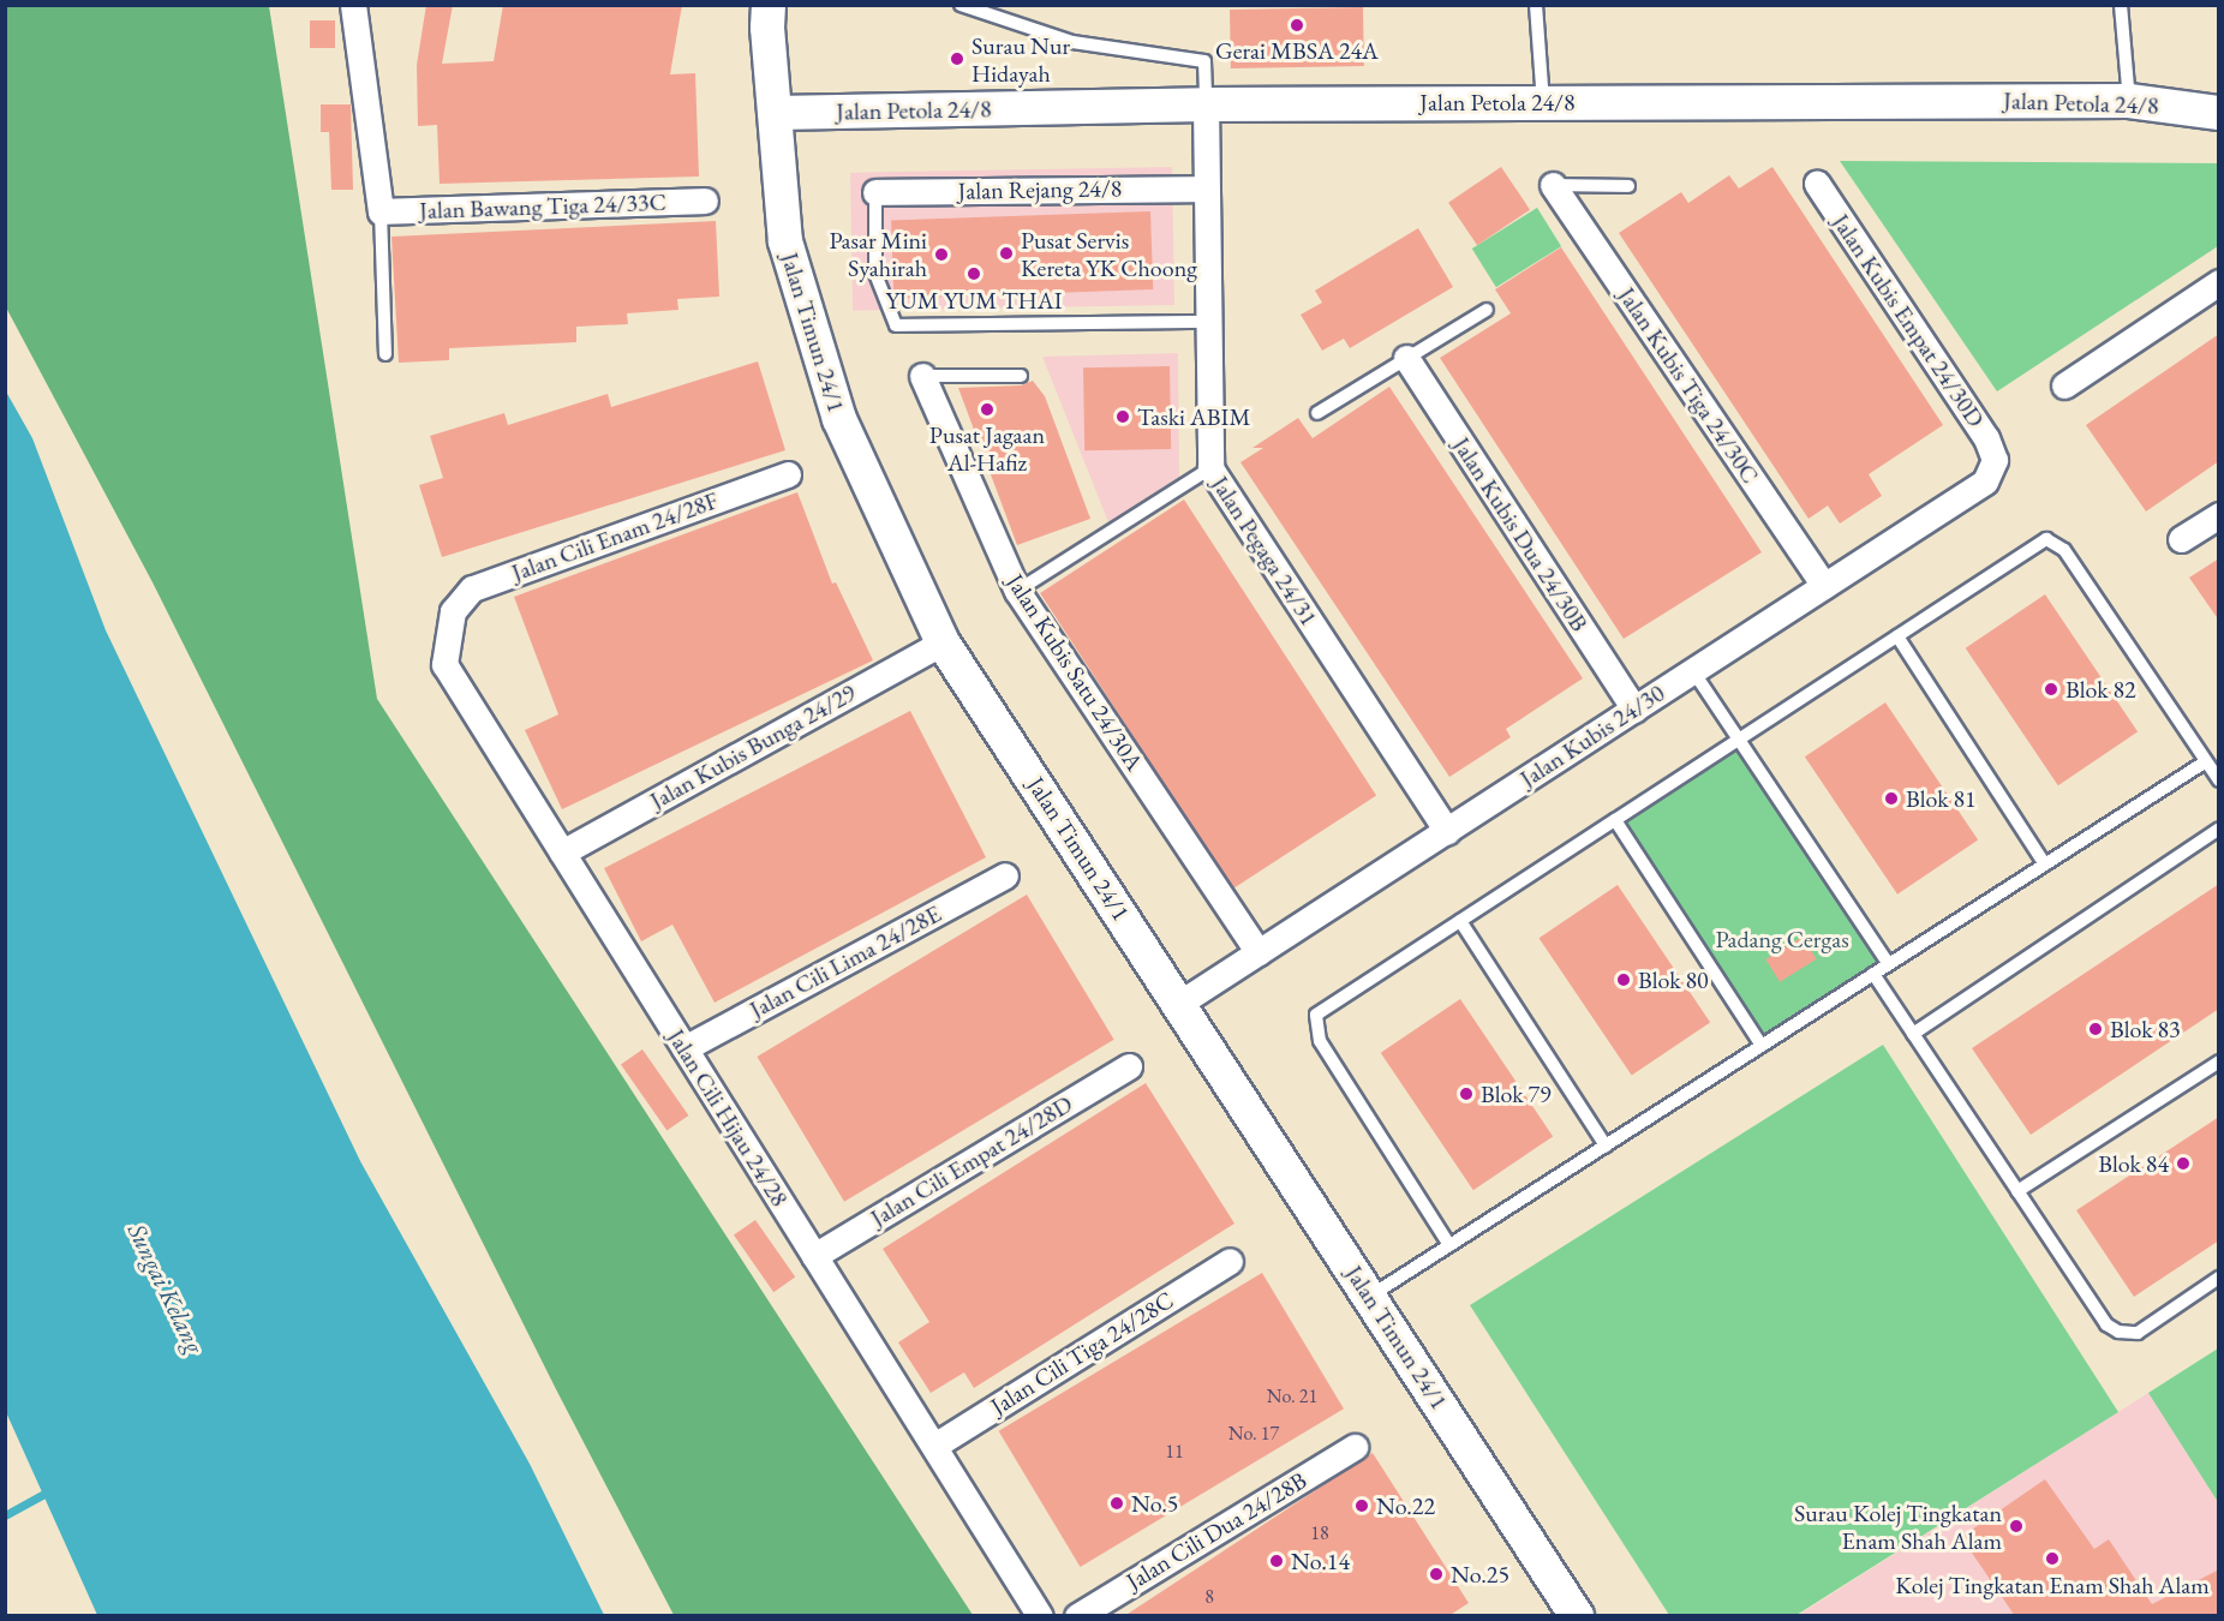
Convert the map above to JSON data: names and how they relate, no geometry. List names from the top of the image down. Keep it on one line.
{"streets":{"street":["Jalan Petola 24/8","Jalan Rejang 24/8","Jalan Bawang Tiga 24/33C","Jalan Kubis Empat 24/30D","Jalan Timun 24/1","Jalan Kubis Tiga 24/30C","Jalan Kubis Dua 24/30B","Jalan Cili Enam 24/28F","Jalan Pegaga 24/31","Jalan Kubis Satu 24/30A","Jalan Kubis 24/30","Jalan Kubis Bunga 24/29","Jalan Cili Lima 24/28E","Jalan Cili Hijau 24/28","Jalan Cili Empat 24/28D","Jalan Cili Tiga 24/28C","Jalan Cili Dua 24/28B"]},"crossings":[["Jalan Petola 24/8","Jalan Timun 24/1"],["Jalan Petola 24/8","Jalan Pegaga 24/31"],["Jalan Rejang 24/8","Jalan Pegaga 24/31"],["Jalan Kubis Empat 24/30D","Jalan Kubis 24/30"],["Jalan Timun 24/1","Jalan Kubis 24/30"],["Jalan Timun 24/1","Jalan Kubis Bunga 24/29"],["Jalan Kubis Tiga 24/30C","Jalan Kubis 24/30"],["Jalan Kubis Dua 24/30B","Jalan Kubis 24/30"],["Jalan Cili Enam 24/28F","Jalan Cili Hijau 24/28"],["Jalan Pegaga 24/31","Jalan Kubis 24/30"],["Jalan Kubis Satu 24/30A","Jalan Kubis 24/30"],["Jalan Kubis Bunga 24/29","Jalan Cili Hijau 24/28"],["Jalan Cili Lima 24/28E","Jalan Cili Hijau 24/28"],["Jalan Cili Hijau 24/28","Jalan Cili Empat 24/28D"],["Jalan Cili Hijau 24/28","Jalan Cili Tiga 24/28C"]],"water":["Sungai Kelang"],"parks":["Padang Cergas"],"places":["Gerai MBSA 24A","Surau Nur Hidayah","Pusat Servis Kereta YK Choong","Pasar Mini Syahirah","YUM YUM THAI","Pusat Jagaan Al-Hafiz","Taski ABIM","Blok 82","Blok 81","Blok 80","Blok 83","Blok 79","Blok 84","No.5","No.22","Surau Kolej Tingkatan Enam Shah Alam","Kolej Tingkatan Enam Shah Alam","No.14","No.25"],"house_numbers":["No. 21","No. 17","11","18","8"]}
